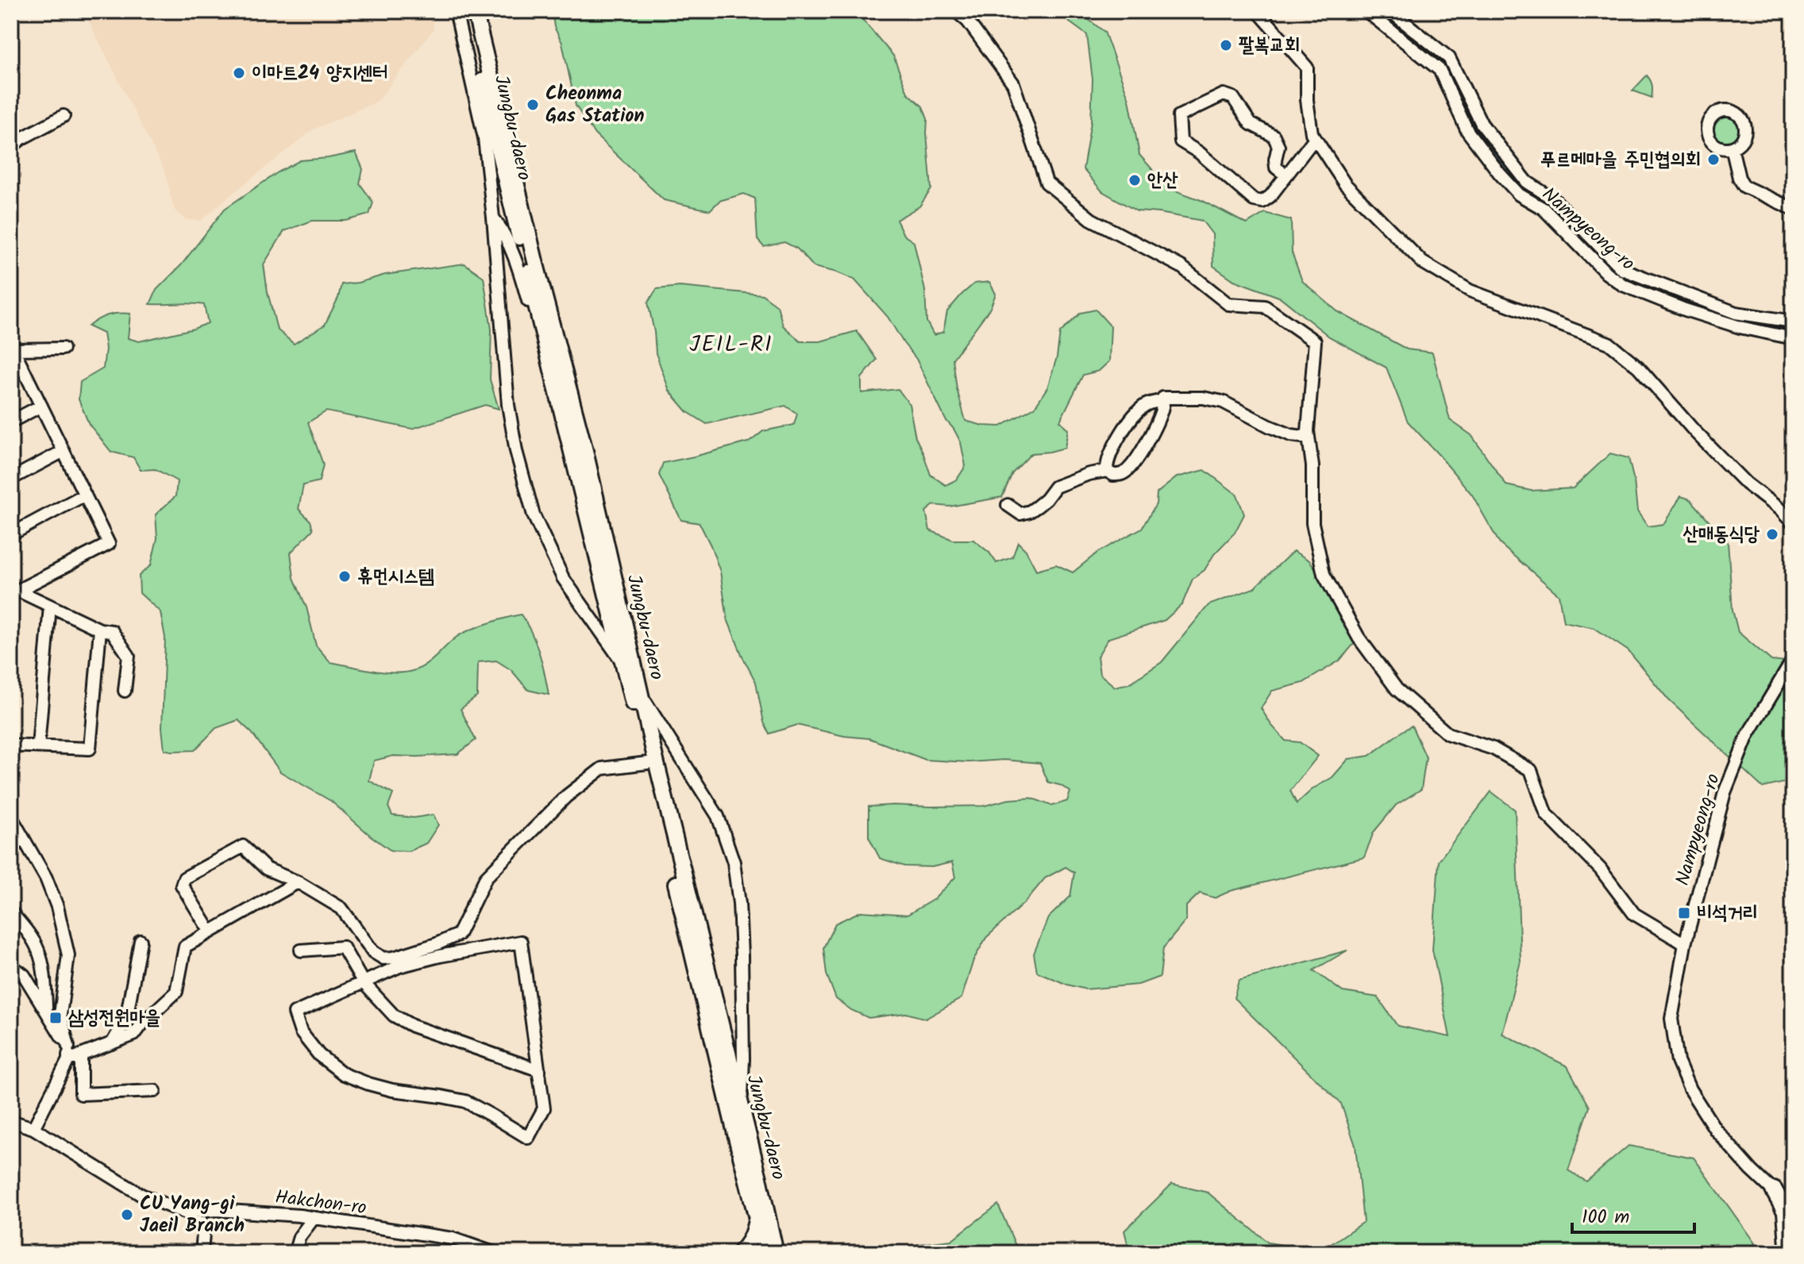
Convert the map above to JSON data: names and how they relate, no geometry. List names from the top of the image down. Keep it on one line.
{"streets":{"main road":["Jungbu-daero"],"street":["Nampyeong-ro","Hakchon-ro"]},"districts":["JEIL-RI"],"places":{"other":["팔복교회","이마트24 양지센터","Cheonma Gas Station","푸르메마을 주민협의회","안산","산매동식당","휴먼시스템","CU Yang-gi Jaeil Branch"],"transit":["비석거리","삼성전원마을"]},"scale_bar":"100 m"}
